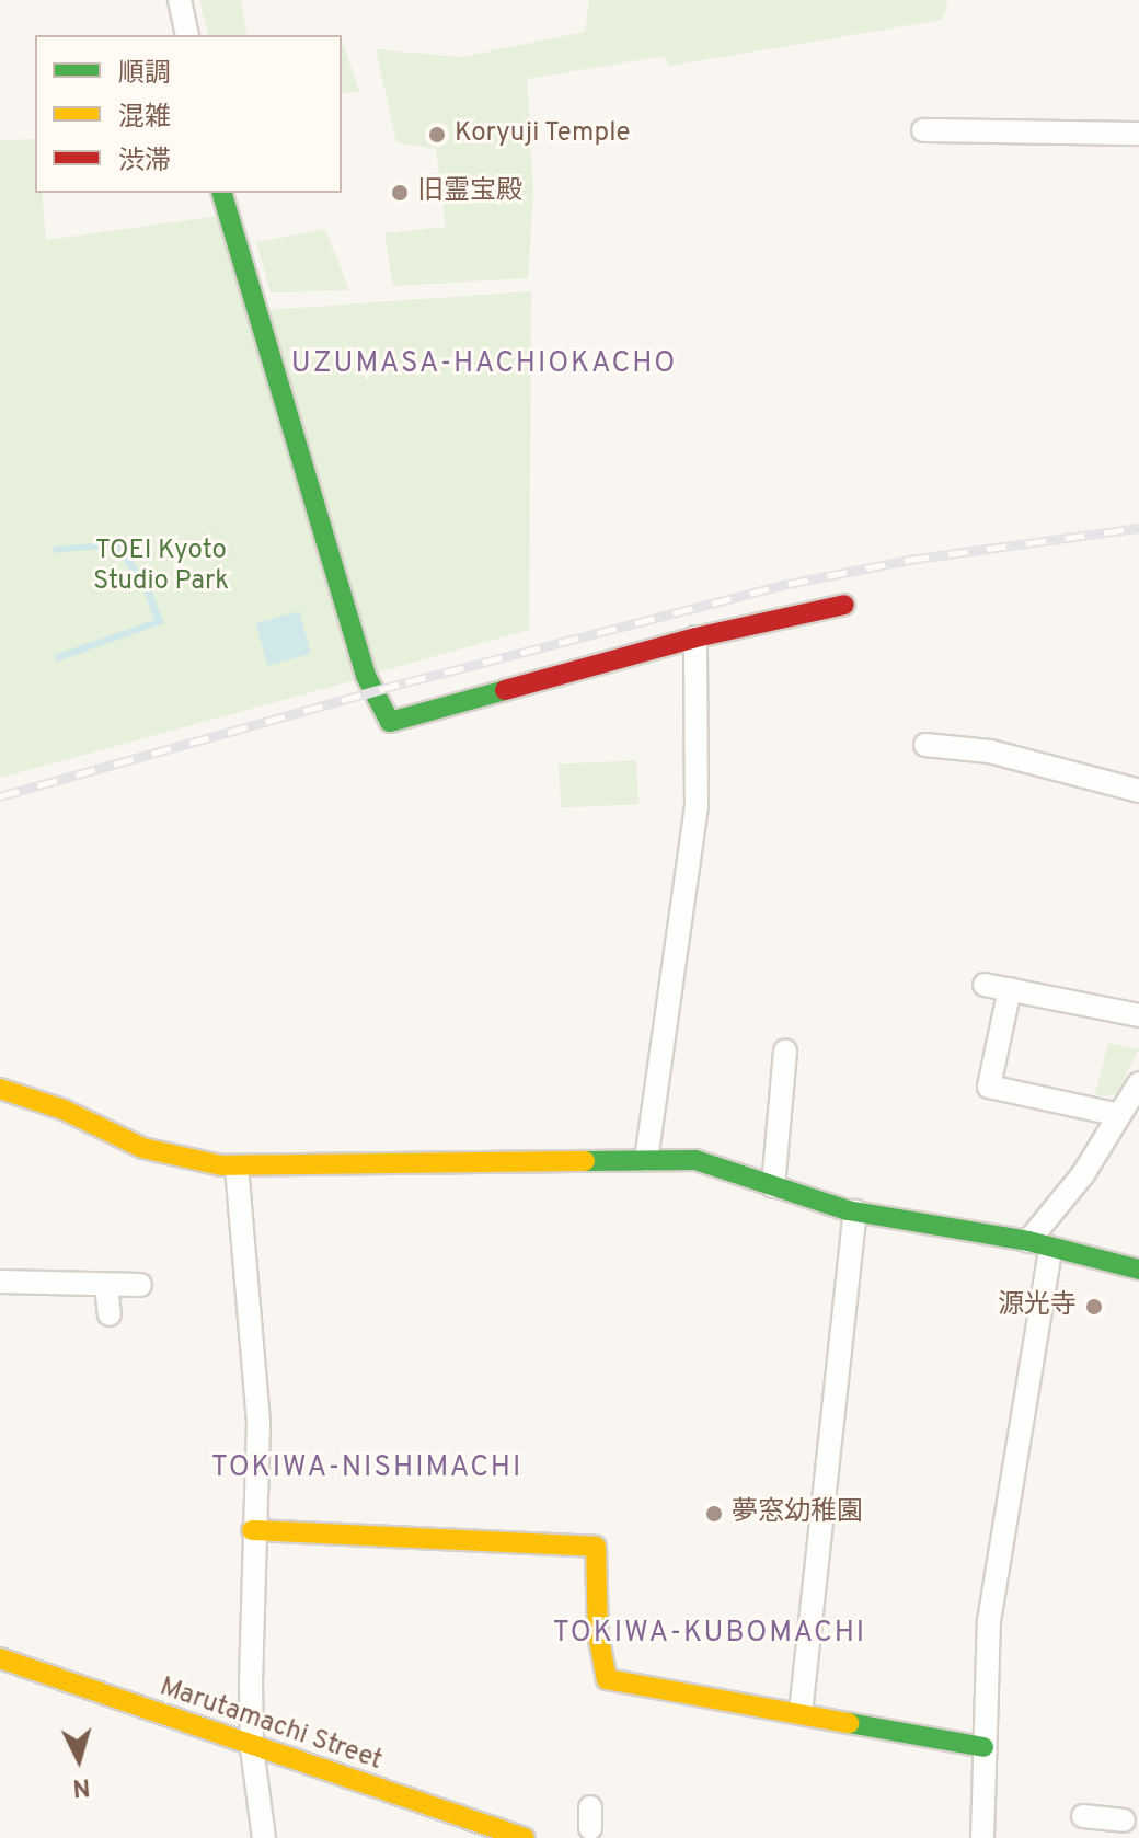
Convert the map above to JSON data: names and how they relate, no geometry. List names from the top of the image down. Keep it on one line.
{"streets":{"street":["Marutamachi Street"]},"districts":["UZUMASA-HACHIOKACHO","TOKIWA-NISHIMACHI","TOKIWA-KUBOMACHI"],"parks":["TOEI Kyoto Studio Park"],"places":["Koryuji Temple","旧霊宝殿","源光寺","夢窓幼稚園"],"legend":["順調","混雑","渋滞"],"north":"bottom"}
